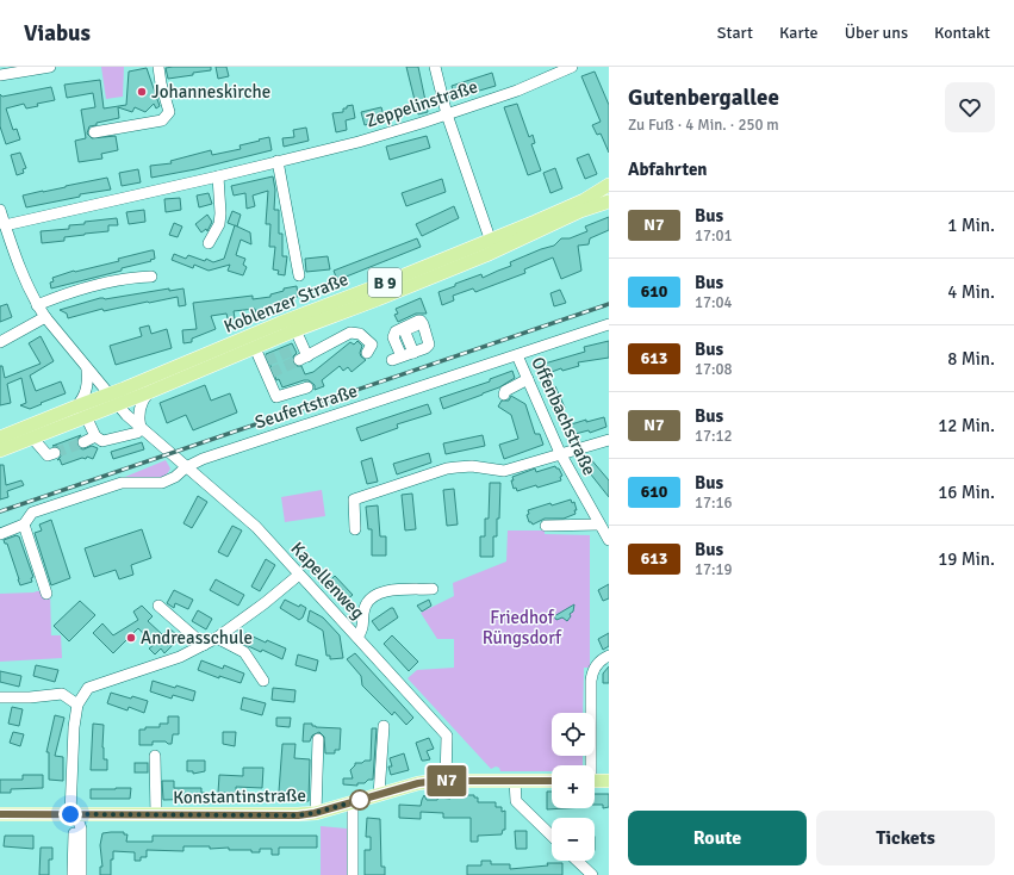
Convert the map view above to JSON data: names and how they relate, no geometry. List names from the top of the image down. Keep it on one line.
{"streets":{"main road":["B 9","Koblenzer Straße","Konstantinstraße"],"street":["Zeppelinstraße","Seufertstraße","Offenbachstraße","Kapellenweg"]},"crossings":[["Zeppelinstraße","Kapellenweg"],["B 9","Koblenzer Straße"],["Koblenzer Straße","Kapellenweg"],["Seufertstraße","Offenbachstraße"],["Seufertstraße","Kapellenweg"],["Kapellenweg","Konstantinstraße"]],"parks":["Friedhof Rüngsdorf"],"places":["Johanneskirche","Andreasschule"],"lines":["bus line N7"],"page":{"header":"Viabus","nav":["Start","Karte","Über uns","Kontakt"],"on_map":"N7","heading":[["Gutenbergallee","Zu Fuß · 4 Min. · 250 m"],"Abfahrten"],"list":[{"mark":"N7","name":"Bus","note":"17:01","value":"1 Min."},{"mark":"610","name":"Bus","note":"17:04","value":"4 Min."},{"mark":"613","name":"Bus","note":"17:08","value":"8 Min."},{"mark":"N7","name":"Bus","note":"17:12","value":"12 Min."},{"mark":"610","name":"Bus","note":"17:16","value":"16 Min."},{"mark":"613","name":"Bus","note":"17:19","value":"19 Min."}],"map_buttons":["+","−"],"buttons":["Route","Tickets"]}}
